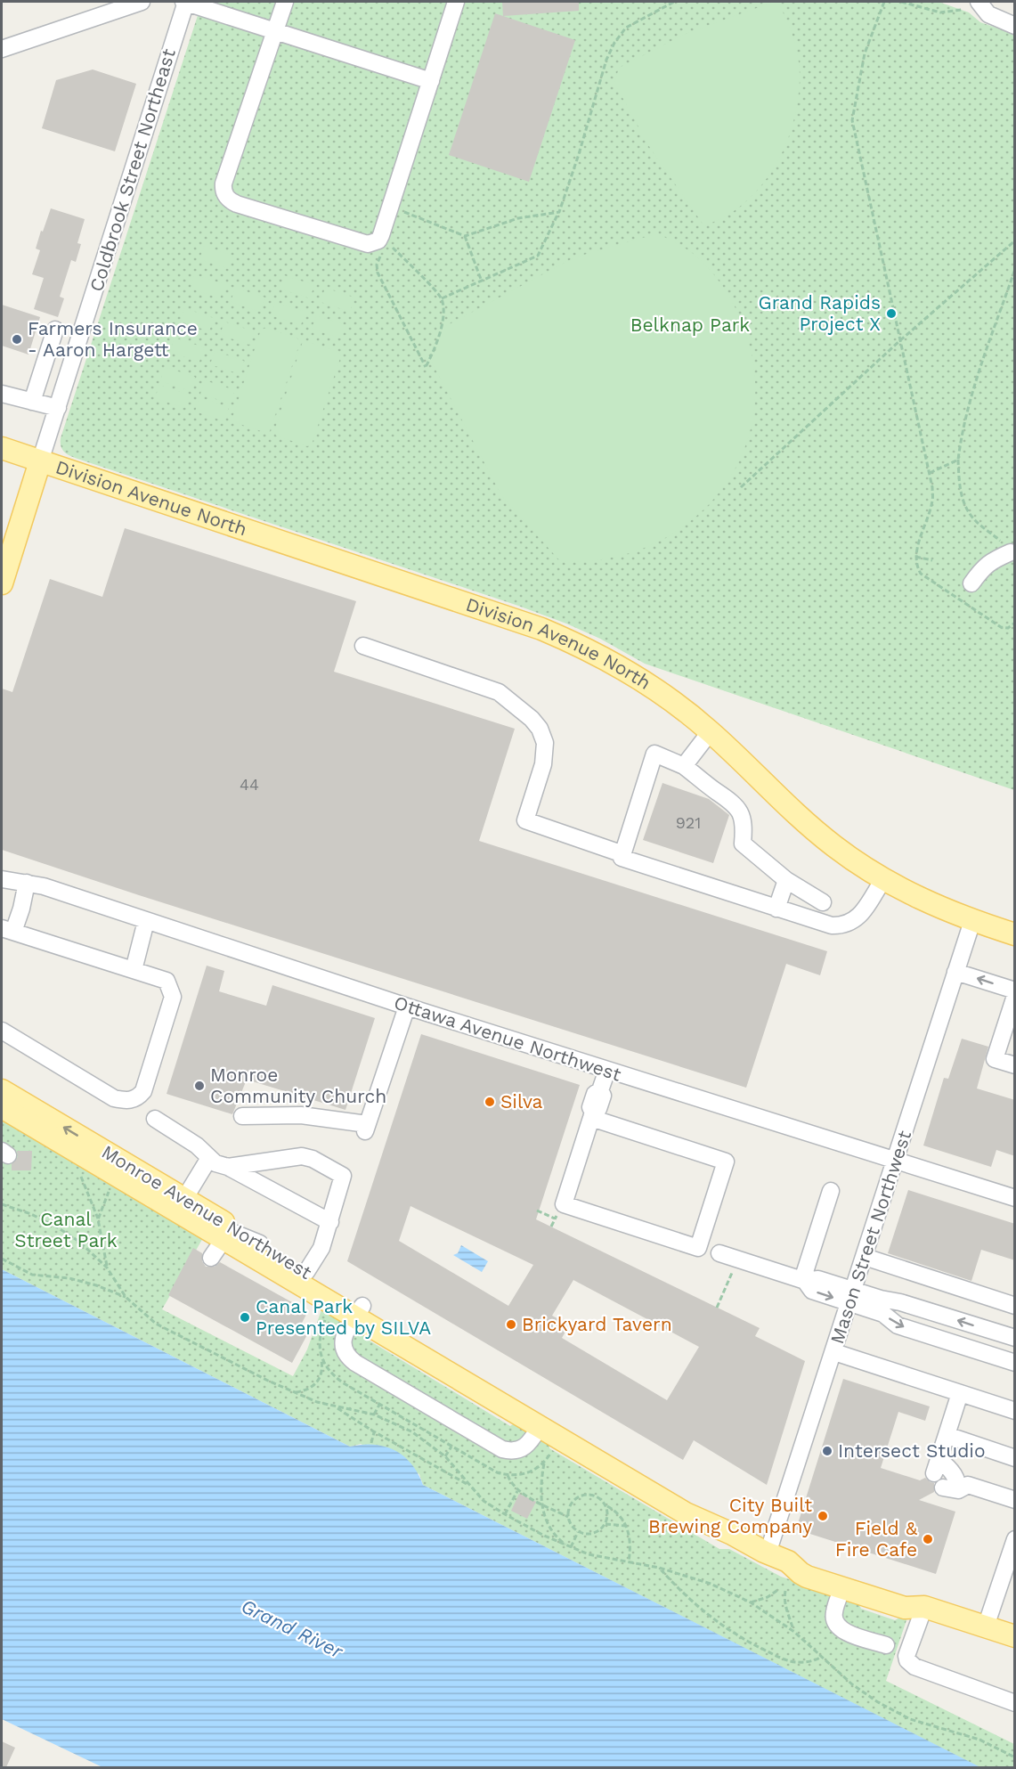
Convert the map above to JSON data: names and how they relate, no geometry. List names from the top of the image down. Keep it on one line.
{"streets":{"main road":["Division Avenue North","Monroe Avenue Northwest"],"street":["Coldbrook Street Northeast","Ottawa Avenue Northwest","Mason Street Northwest"]},"crossings":[["Coldbrook Street Northeast","Division Avenue North"],["Division Avenue North","Mason Street Northwest"],["Ottawa Avenue Northwest","Mason Street Northwest"],["Monroe Avenue Northwest","Mason Street Northwest"]],"water":["Grand River"],"parks":["Belknap Park","Canal Street Park"],"places":["Grand Rapids Project X","Farmers Insurance - Aaron Hargett","Monroe Community Church","Silva","Canal Park Presented by SILVA","Brickyard Tavern","Intersect Studio","City Built Brewing Company","Field & Fire Cafe"],"house_numbers":["44","921"]}
